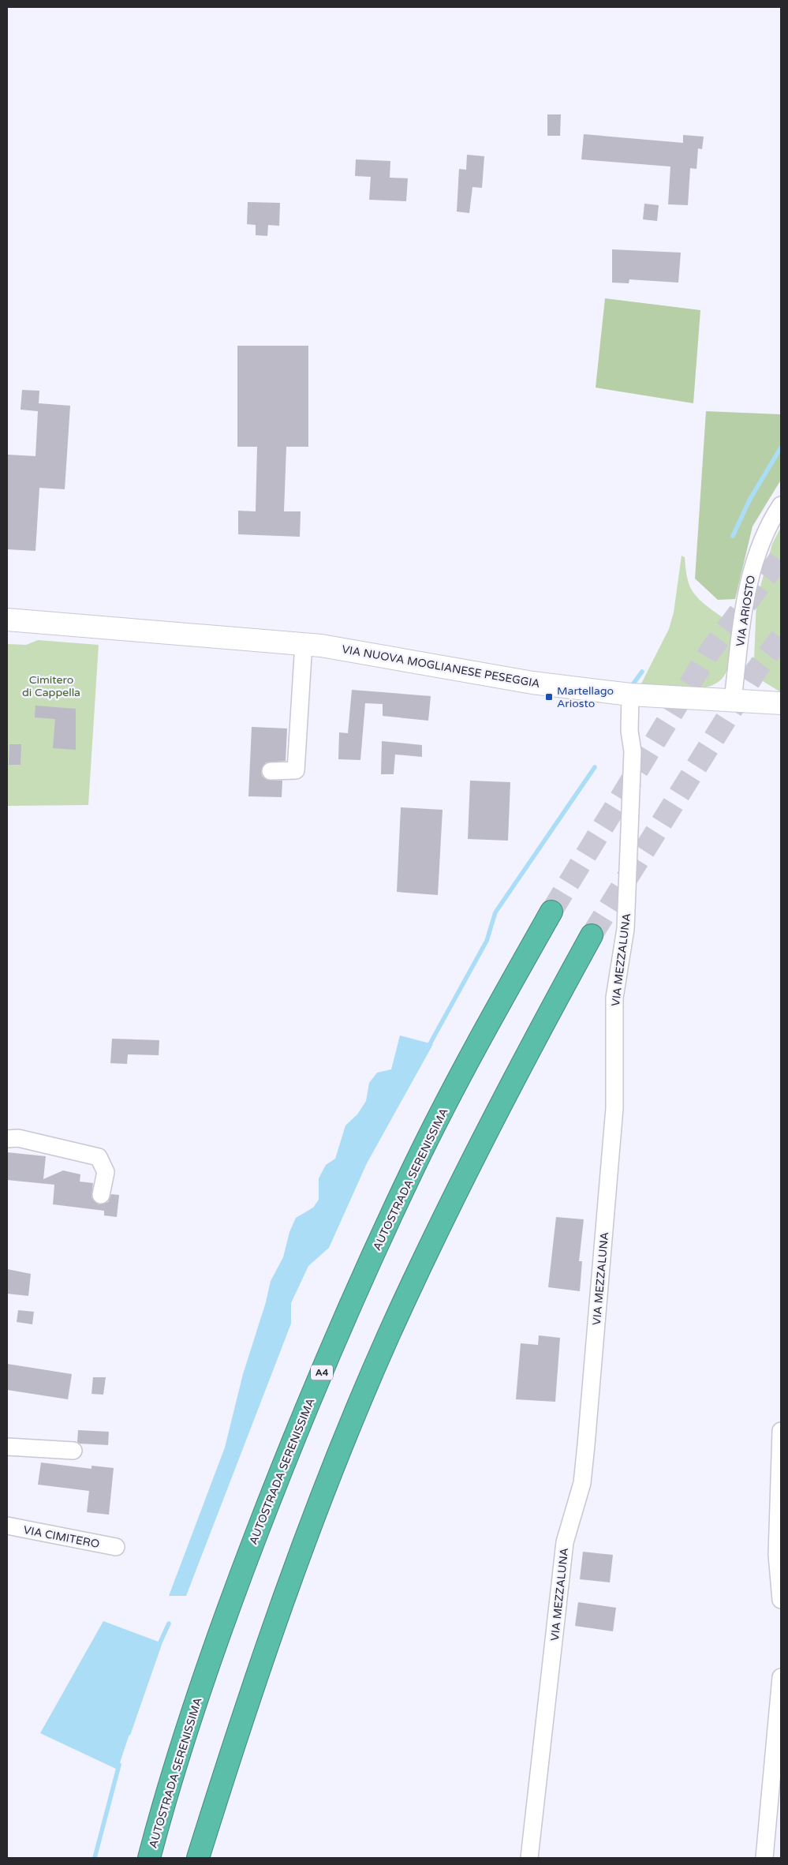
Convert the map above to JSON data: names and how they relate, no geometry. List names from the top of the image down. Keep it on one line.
{"streets":{"highway":["AUTOSTRADA SERENISSIMA","A4"],"main road":["VIA NUOVA MOGLIANESE PESEGGIA"],"street":["VIA ARIOSTO","VIA MEZZALUNA","VIA CIMITERO"]},"crossings":[["VIA ARIOSTO","VIA NUOVA MOGLIANESE PESEGGIA"],["VIA NUOVA MOGLIANESE PESEGGIA","VIA MEZZALUNA"]],"parks":["Cimitero di Cappella"],"places":{"transit":["Martellago Ariosto"]}}
